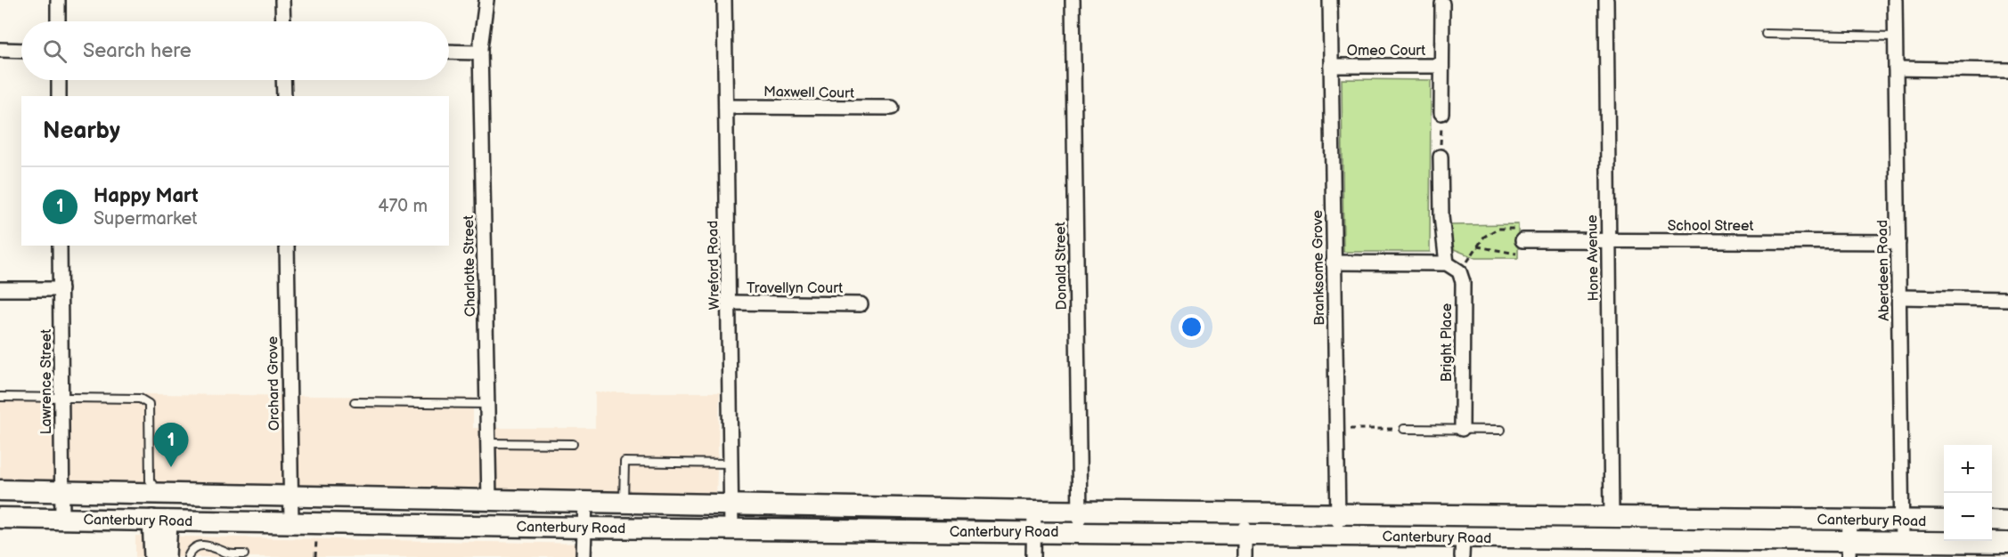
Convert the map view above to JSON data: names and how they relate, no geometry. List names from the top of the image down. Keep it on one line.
{"streets":{"main road":["Canterbury Road"],"street":["Omeo Court","Maxwell Court","School Street","Hone Avenue","Wreford Road","Charlotte Street","Donald Street","Branksome Grove","Aberdeen Road","Travellyn Court","Bright Place","Lawrence Street","Orchard Grove"]},"crossings":[["Omeo Court","Branksome Grove"],["Maxwell Court","Wreford Road"],["School Street","Hone Avenue"],["School Street","Aberdeen Road"],["Hone Avenue","Canterbury Road"],["Wreford Road","Travellyn Court"],["Wreford Road","Canterbury Road"],["Charlotte Street","Canterbury Road"],["Donald Street","Canterbury Road"],["Branksome Grove","Canterbury Road"],["Aberdeen Road","Canterbury Road"],["Lawrence Street","Canterbury Road"],["Orchard Grove","Canterbury Road"]],"page":{"search":"Search here","heading":"Nearby","list":[{"mark":"1","name":"Happy Mart","note":"Supermarket","value":"470 m"}],"pins":"1","map_buttons":["+","−"]}}
